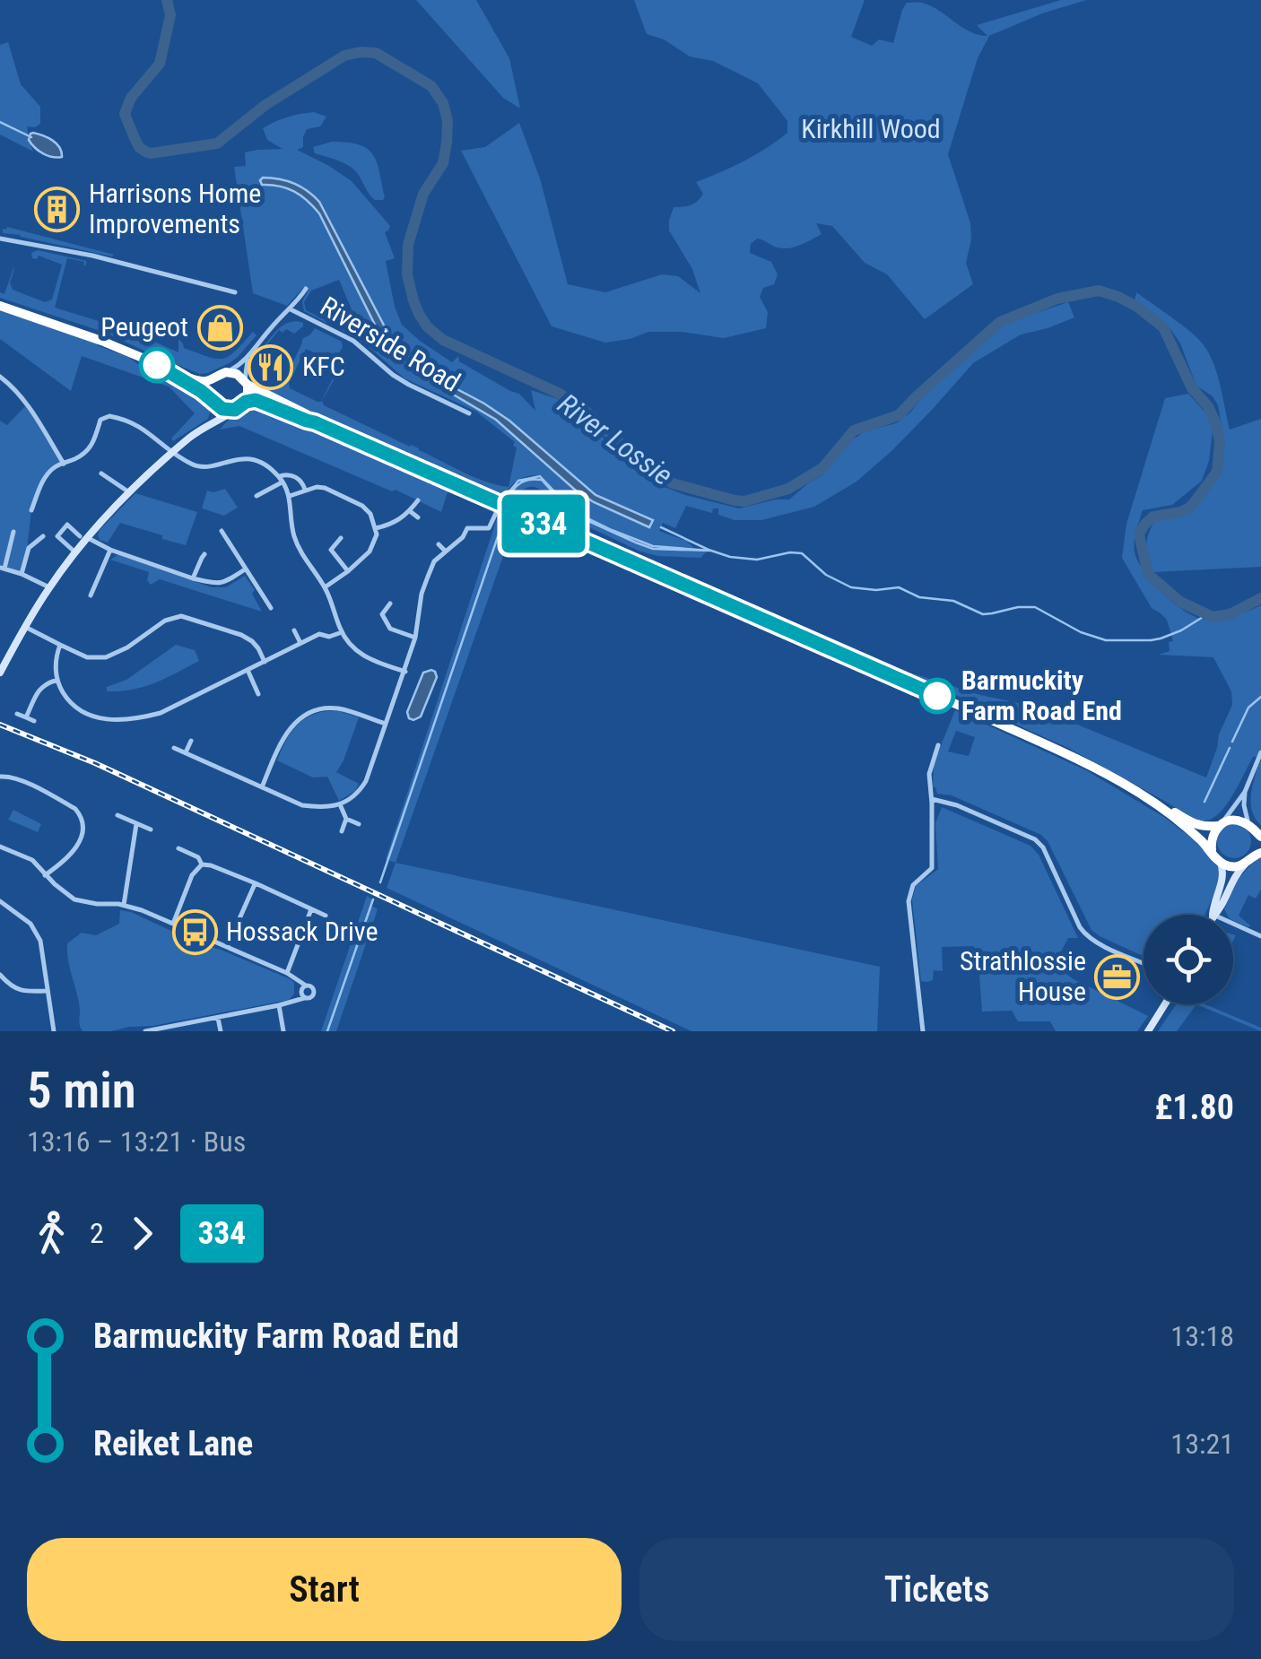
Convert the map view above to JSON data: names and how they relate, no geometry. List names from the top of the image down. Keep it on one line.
{"streets":{"street":["Riverside Road"]},"water":["River Lossie"],"parks":["Kirkhill Wood"],"places":{"building":["Harrisons Home Improvements"],"shop":["Peugeot"],"restaurant":["KFC"],"other":["Barmuckity Farm Road End"],"bus stop":["Hossack Drive"],"office":["Strathlossie House"]},"lines":["bus line 334"],"page":{"on_map":"334","heading":["5 min","13:16 – 13:21 · Bus","£1.80"],"legs":["2","334"],"list":[{"name":"Barmuckity Farm Road End","value":"13:18"},{"name":"Reiket Lane","value":"13:21"}],"buttons":["Start","Tickets"]}}
